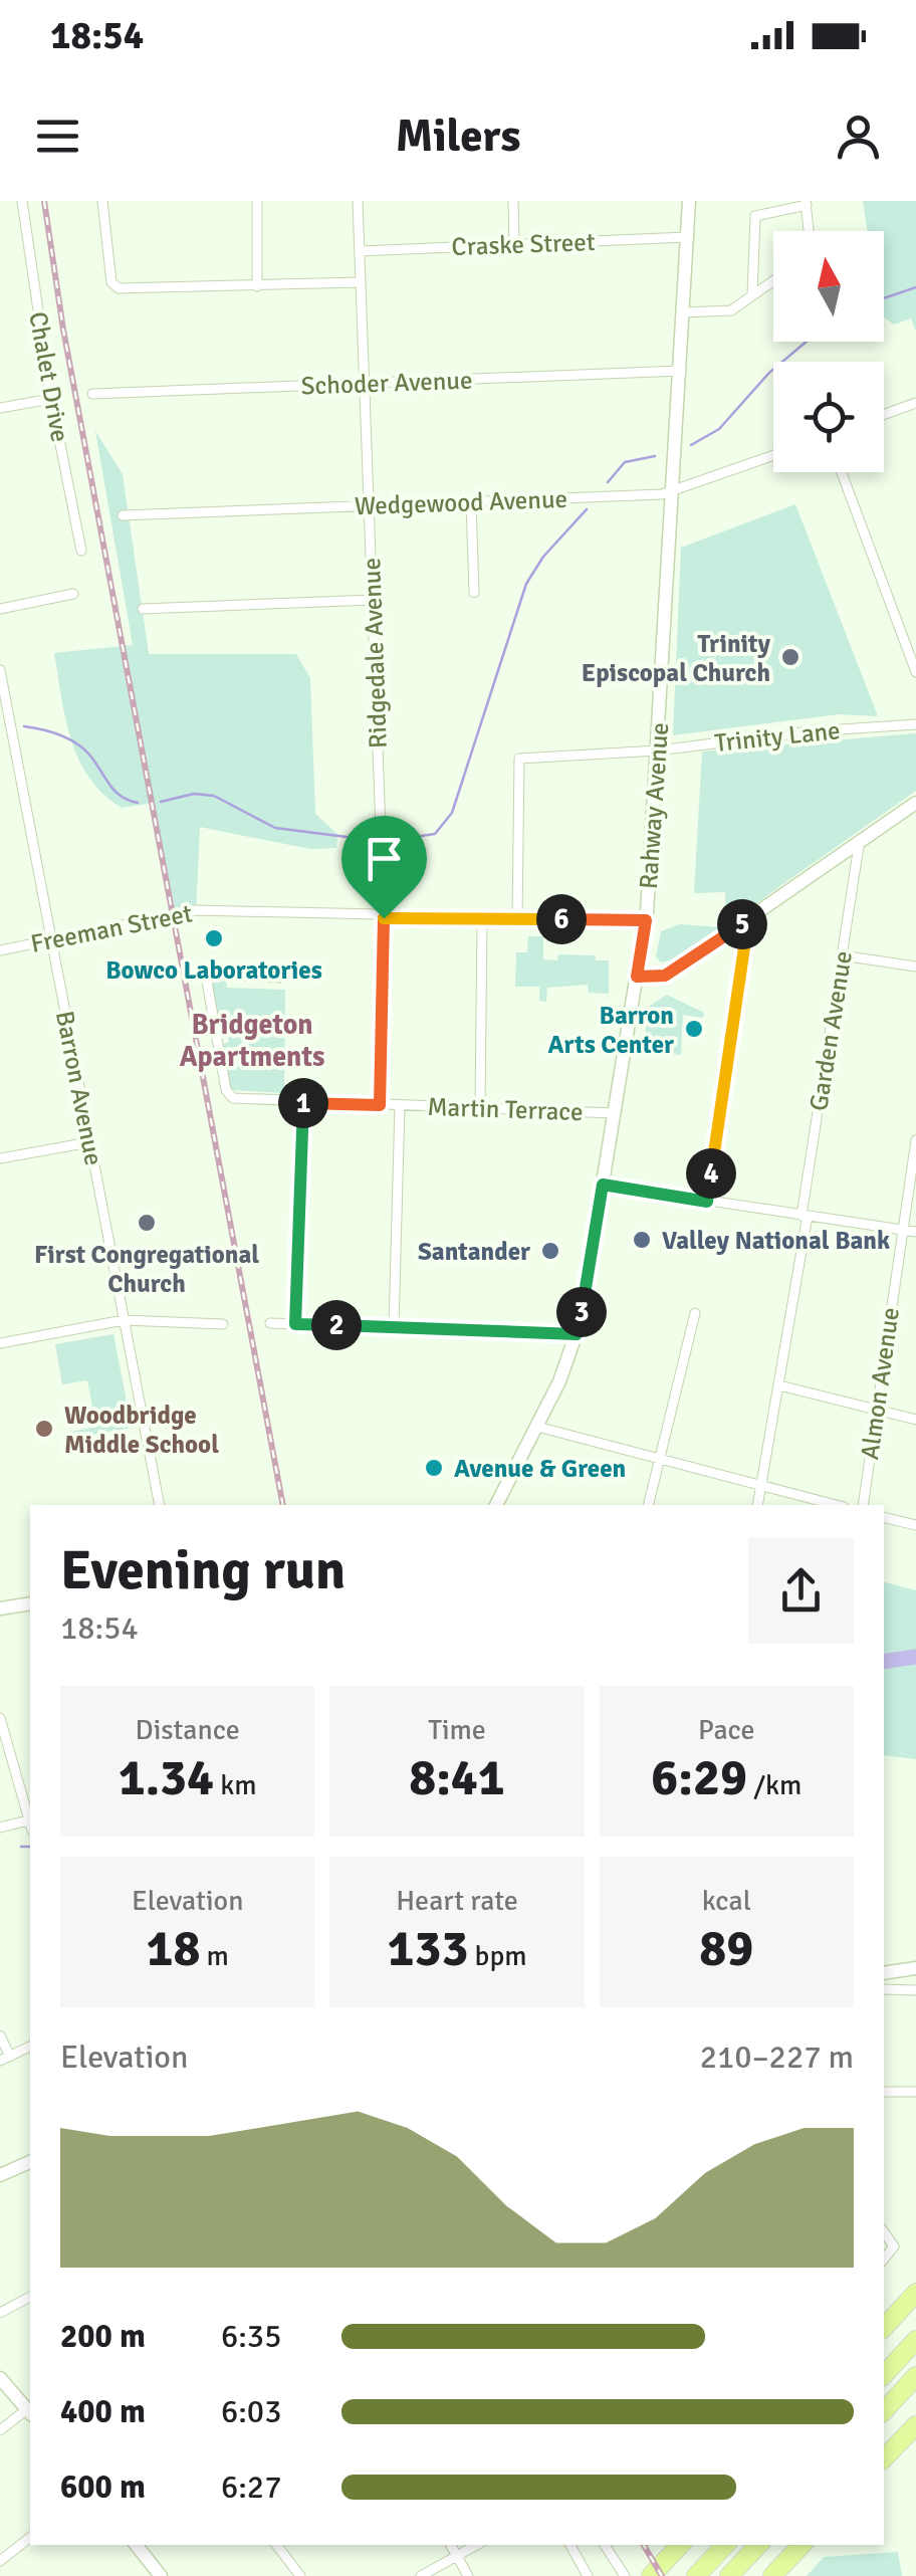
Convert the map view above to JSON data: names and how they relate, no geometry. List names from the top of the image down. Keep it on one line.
{"streets":{"main road":["Rahway Avenue"],"street":["Craske Street","Chalet Drive","Schoder Avenue","Wedgewood Avenue","Ridgedale Avenue","Trinity Lane","Freeman Street","Garden Avenue","Barron Avenue","Martin Terrace","Almon Avenue"]},"crossings":[["Craske Street","Ridgedale Avenue"],["Craske Street","Rahway Avenue"],["Schoder Avenue","Ridgedale Avenue"],["Schoder Avenue","Rahway Avenue"],["Wedgewood Avenue","Ridgedale Avenue"],["Wedgewood Avenue","Rahway Avenue"],["Ridgedale Avenue","Freeman Street"],["Ridgedale Avenue","Martin Terrace"],["Trinity Lane","Rahway Avenue"],["Trinity Lane","Freeman Street"],["Rahway Avenue","Freeman Street"],["Rahway Avenue","Martin Terrace"],["Freeman Street","Barron Avenue"]],"districts":["Bridgeton Apartments"],"places":["Trinity Episcopal Church","Bowco Laboratories","Barron Arts Center","First Congregational Church","Valley National Bank","Santander","Woodbridge Middle School","Avenue & Green"],"north":"top","page":{"status":"18:54","header":"Milers","pins":["6","5","1","4","3","2"],"heading":["Evening run","18:54"],"stats":[["Distance","1.34 km"],["Time","8:41"],["Pace","6:29 /km"],["Elevation","18 m"],["Heart rate","133 bpm"],["kcal","89"]],"chart":["Elevation","210–227 m"],"list":[{"name":"200 m","note":"6:35"},{"name":"400 m","note":"6:03"},{"name":"600 m","note":"6:27"}]}}
